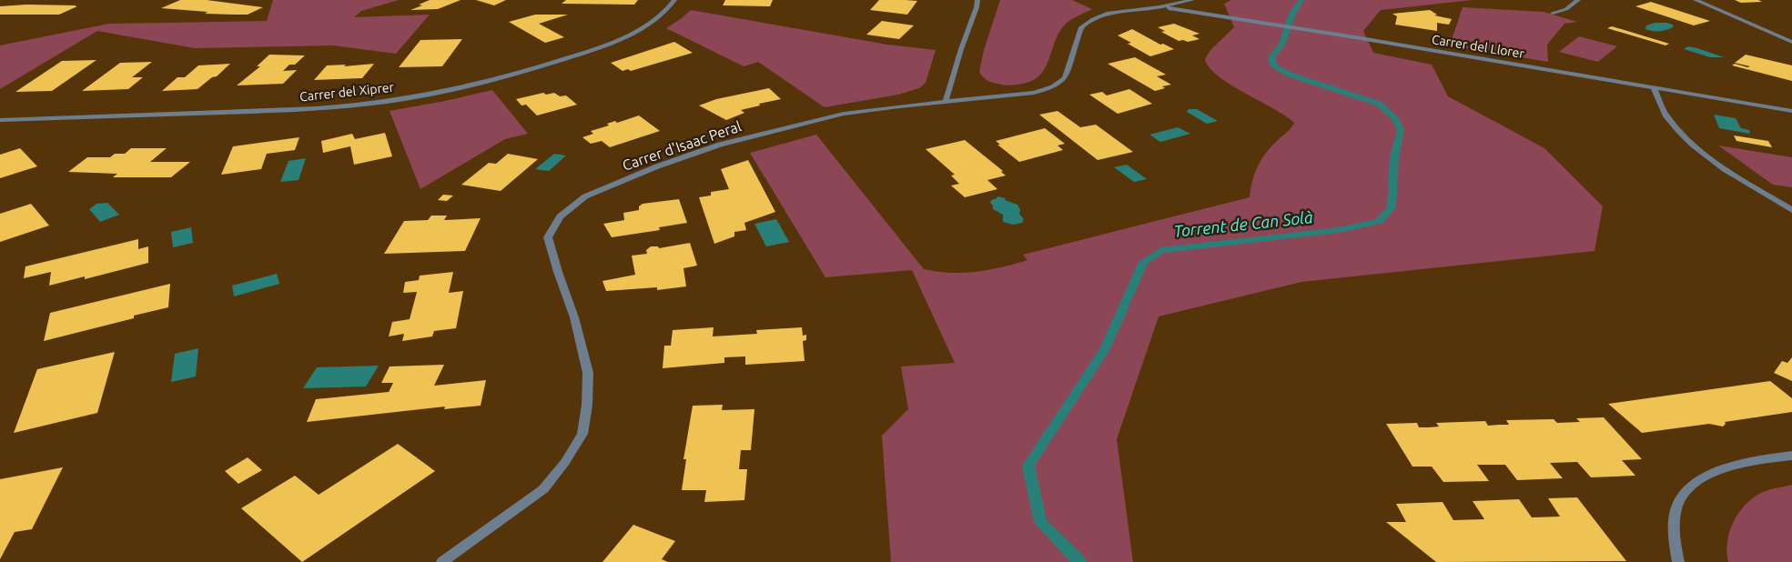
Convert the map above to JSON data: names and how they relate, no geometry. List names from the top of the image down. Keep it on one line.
{"streets":{"street":["Carrer del Llorer","Carrer del Xiprer","Carrer d'Isaac Peral"]},"crossings":[["Carrer del Llorer","Carrer d'Isaac Peral"]],"water":["Torrent de Can Solà"]}
